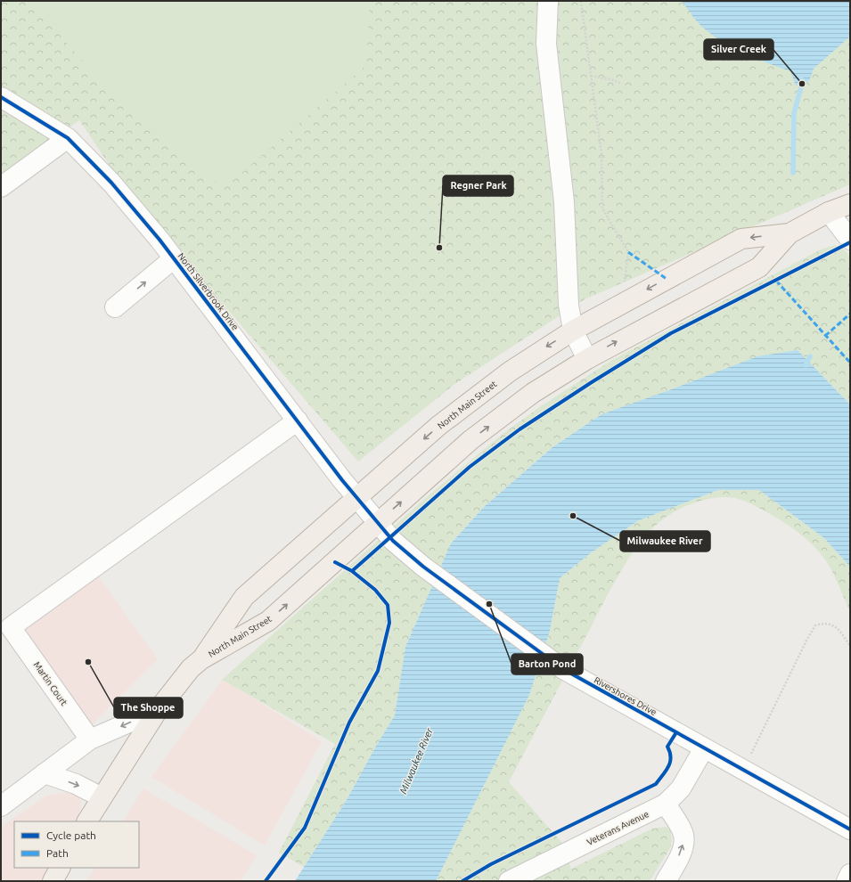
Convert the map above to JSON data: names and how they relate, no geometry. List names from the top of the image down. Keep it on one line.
{"streets":{"main road":["North Main Street"],"street":["North Silverbrook Drive","Martin Court","Rivershores Drive","Veterans Avenue"]},"crossings":[["North Silverbrook Drive","North Main Street"],["North Silverbrook Drive","Martin Court"],["North Silverbrook Drive","Rivershores Drive"],["North Main Street","Rivershores Drive"],["Rivershores Drive","Veterans Avenue"]],"water":["Milwaukee River"],"places":["Silver Creek","Regner Park","Milwaukee River","Barton Pond","The Shoppe"],"legend":["Cycle path","Path"]}
